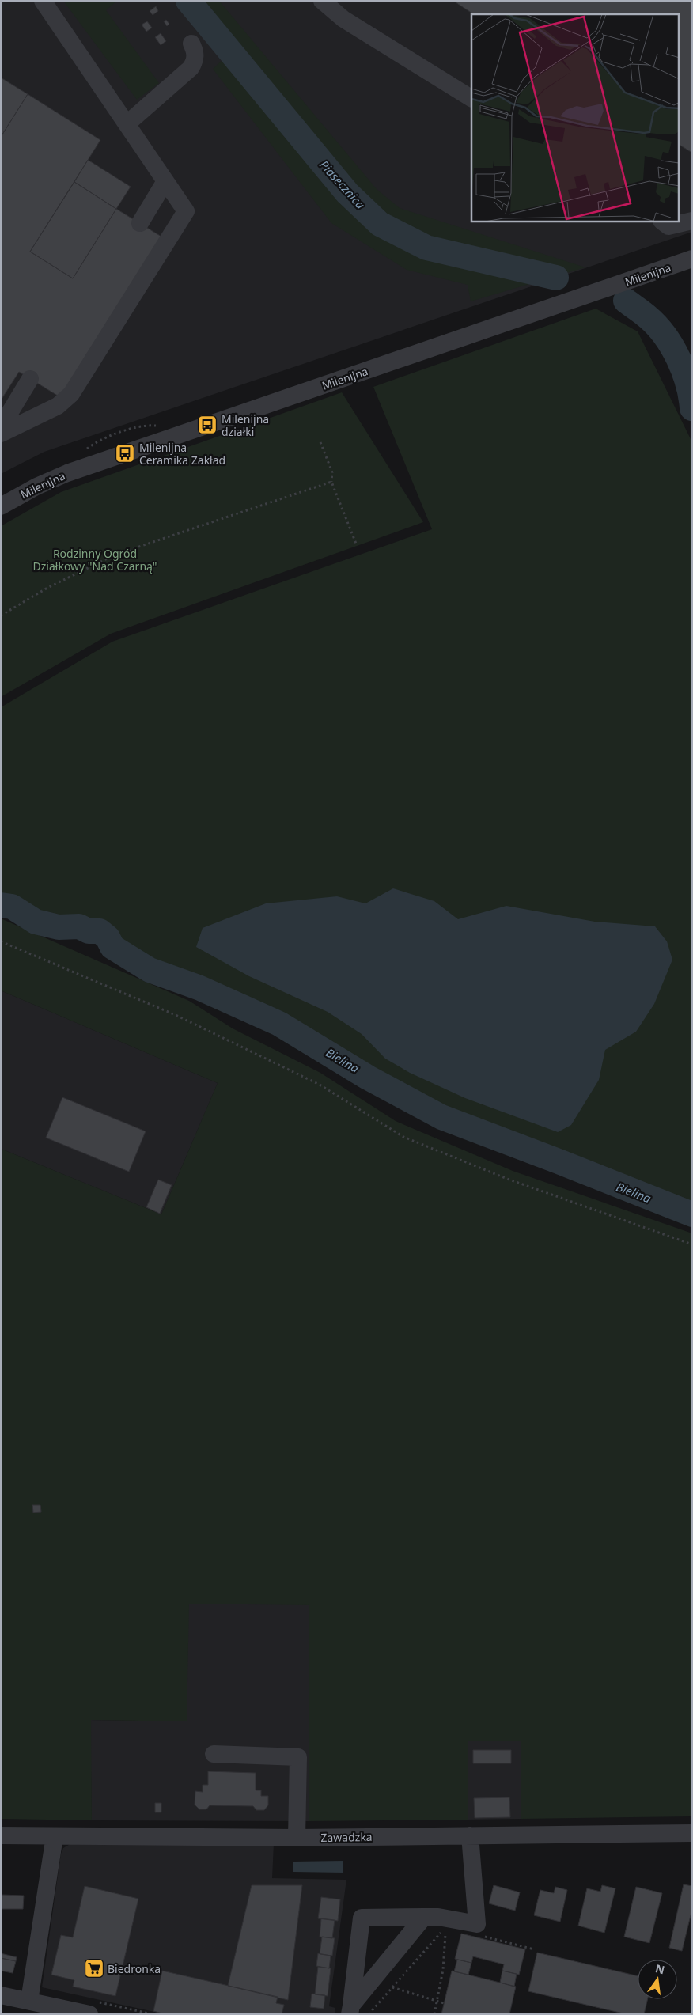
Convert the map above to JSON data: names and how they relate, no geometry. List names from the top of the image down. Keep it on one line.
{"streets":{"street":["Milenijna","Zawadzka"]},"water":["Piasecznica","Bielina"],"parks":["Rodzinny Ogród Działkowy \"Nad Czarną\""],"places":{"bus stop":["Milenijna działki","Milenijna Ceramika Zakład"],"supermarket":["Biedronka"]},"north":"top"}
